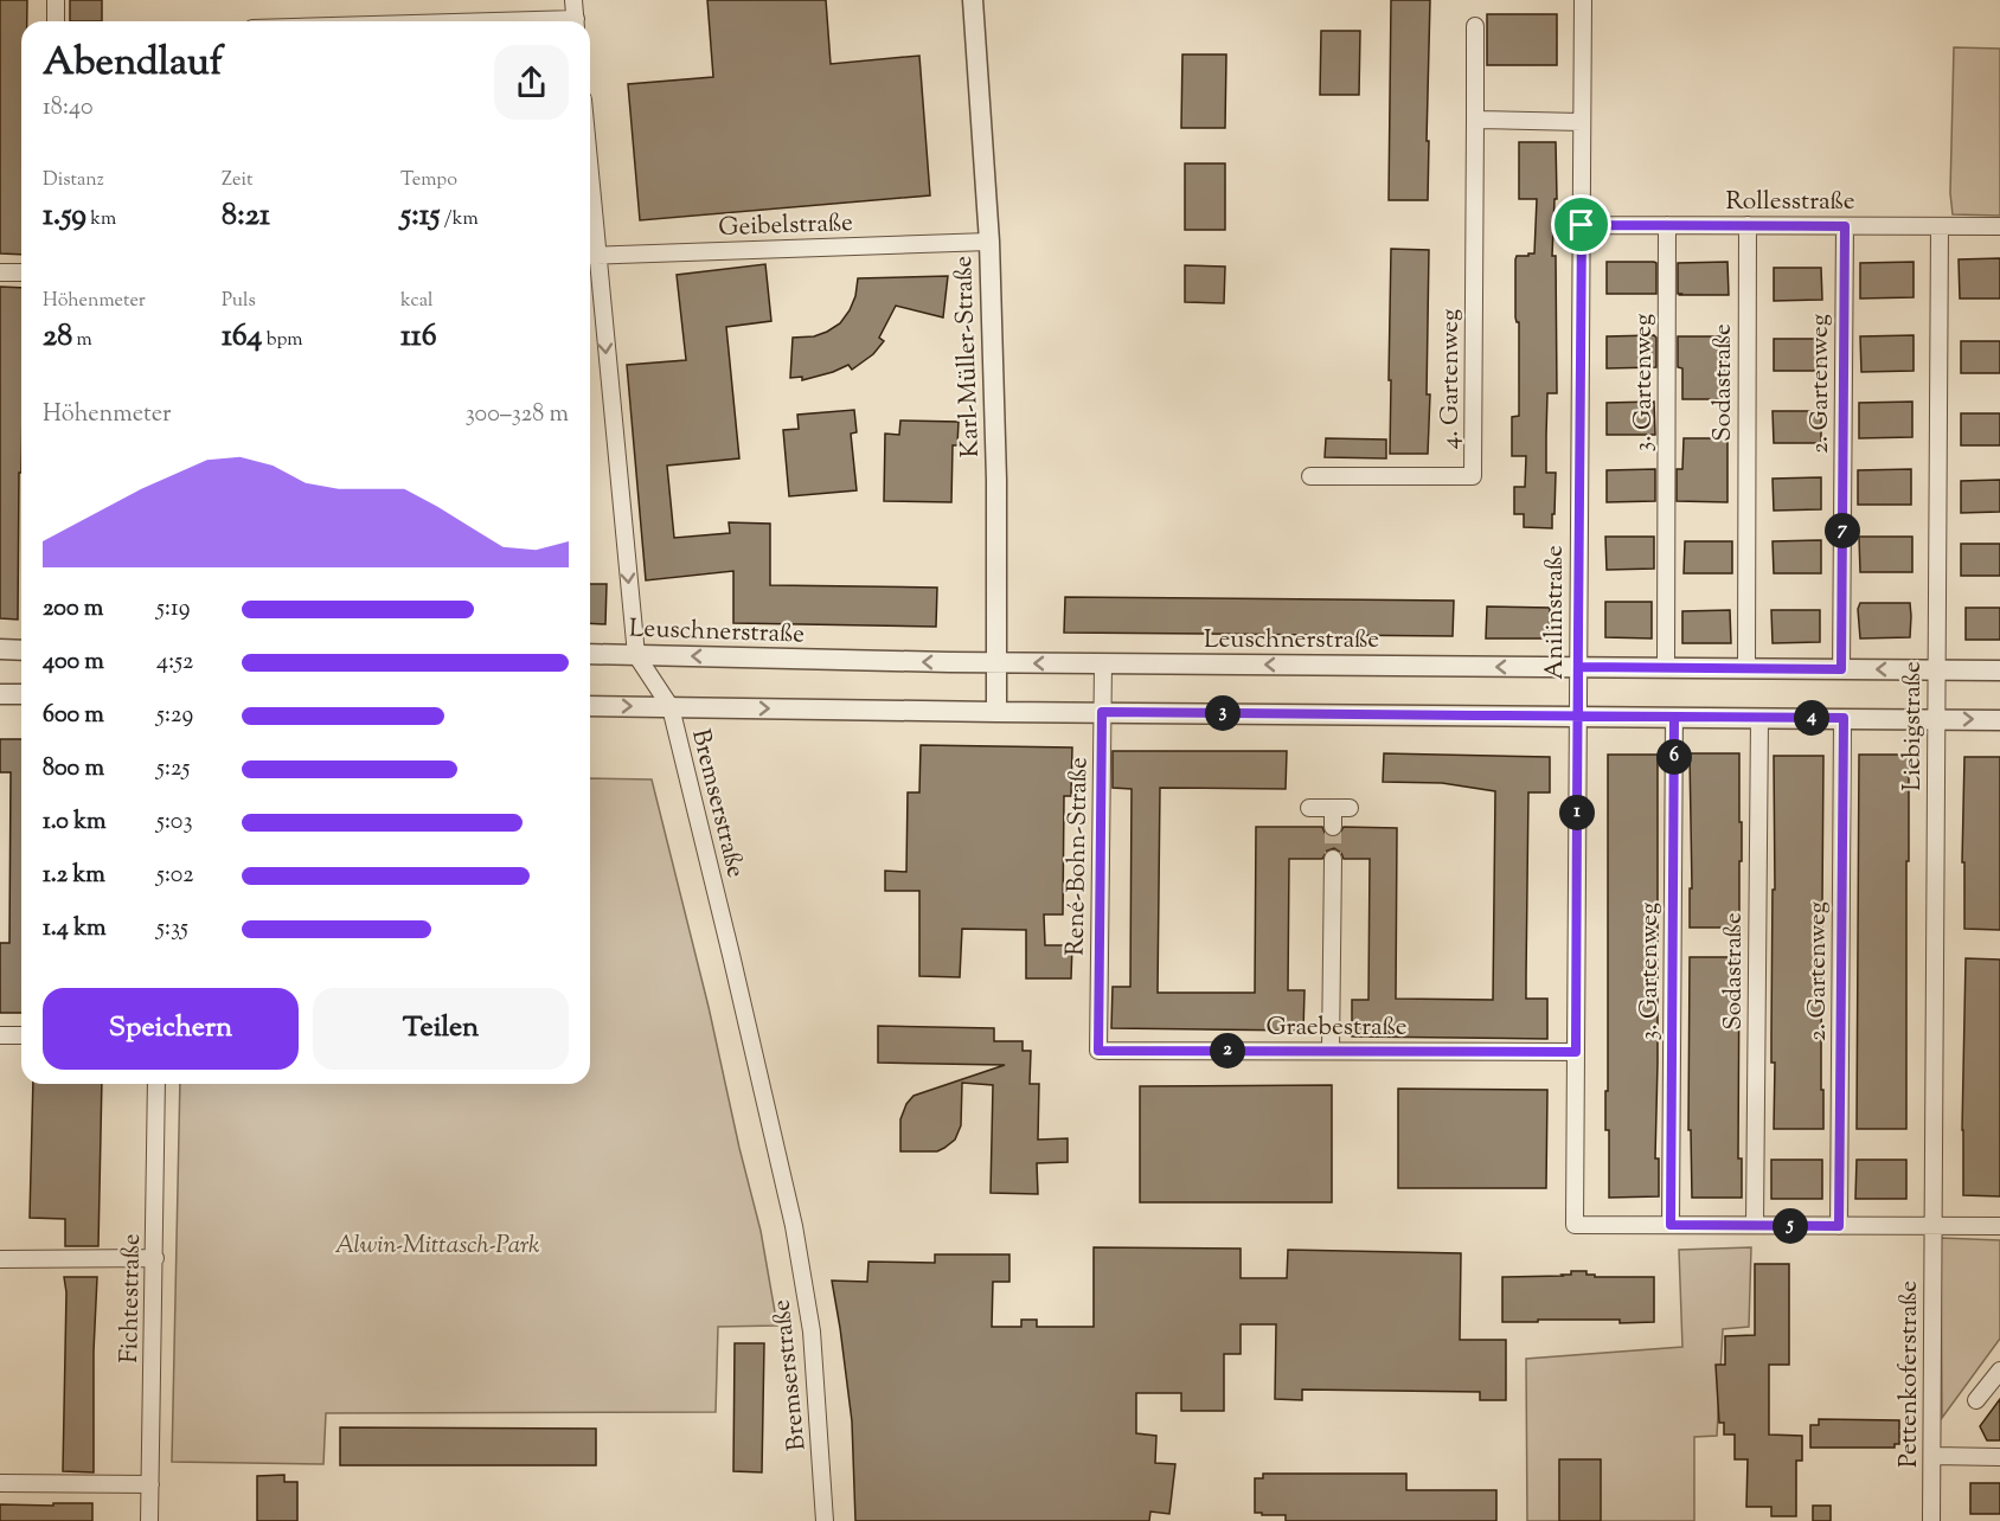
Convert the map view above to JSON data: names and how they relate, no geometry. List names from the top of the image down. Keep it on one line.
{"streets":{"street":["Rollesstraße","Geibelstraße","Karl-Müller-Straße","4. Gartenweg","3. Gartenweg","Sodastraße","2. Gartenweg","Anilinstraße","Leuschnerstraße","Liebigstraße","Bremserstraße","René-Bohn-Straße","Graebestraße","Fichtestraße","Pettenkoferstraße"]},"crossings":[["Rollesstraße","3. Gartenweg"],["Rollesstraße","Sodastraße"],["Rollesstraße","2. Gartenweg"],["Rollesstraße","Anilinstraße"],["Rollesstraße","Liebigstraße"],["Geibelstraße","Karl-Müller-Straße"],["Geibelstraße","Bremserstraße"],["Karl-Müller-Straße","Leuschnerstraße"],["3. Gartenweg","Anilinstraße"],["3. Gartenweg","Leuschnerstraße"],["Sodastraße","Leuschnerstraße"],["2. Gartenweg","Leuschnerstraße"],["Anilinstraße","Leuschnerstraße"],["Anilinstraße","Graebestraße"],["Leuschnerstraße","Liebigstraße"],["Leuschnerstraße","Bremserstraße"],["Leuschnerstraße","René-Bohn-Straße"],["Liebigstraße","Pettenkoferstraße"],["René-Bohn-Straße","Graebestraße"]],"parks":["Alwin-Mittasch-Park"],"page":{"heading":["Abendlauf","18:40"],"stats":[["Distanz","1.59 km"],["Zeit","8:21"],["Tempo","5:15 /km"],["Höhenmeter","28 m"],["Puls","164 bpm"],["kcal","116"]],"chart":["Höhenmeter","300–328 m"],"pins":["7","3","4","6","1","2","5"],"list":[{"name":"200 m","note":"5:19"},{"name":"400 m","note":"4:52"},{"name":"600 m","note":"5:29"},{"name":"800 m","note":"5:25"},{"name":"1.0 km","note":"5:03"},{"name":"1.2 km","note":"5:02"},{"name":"1.4 km","note":"5:35"}],"buttons":["Speichern","Teilen"]}}
